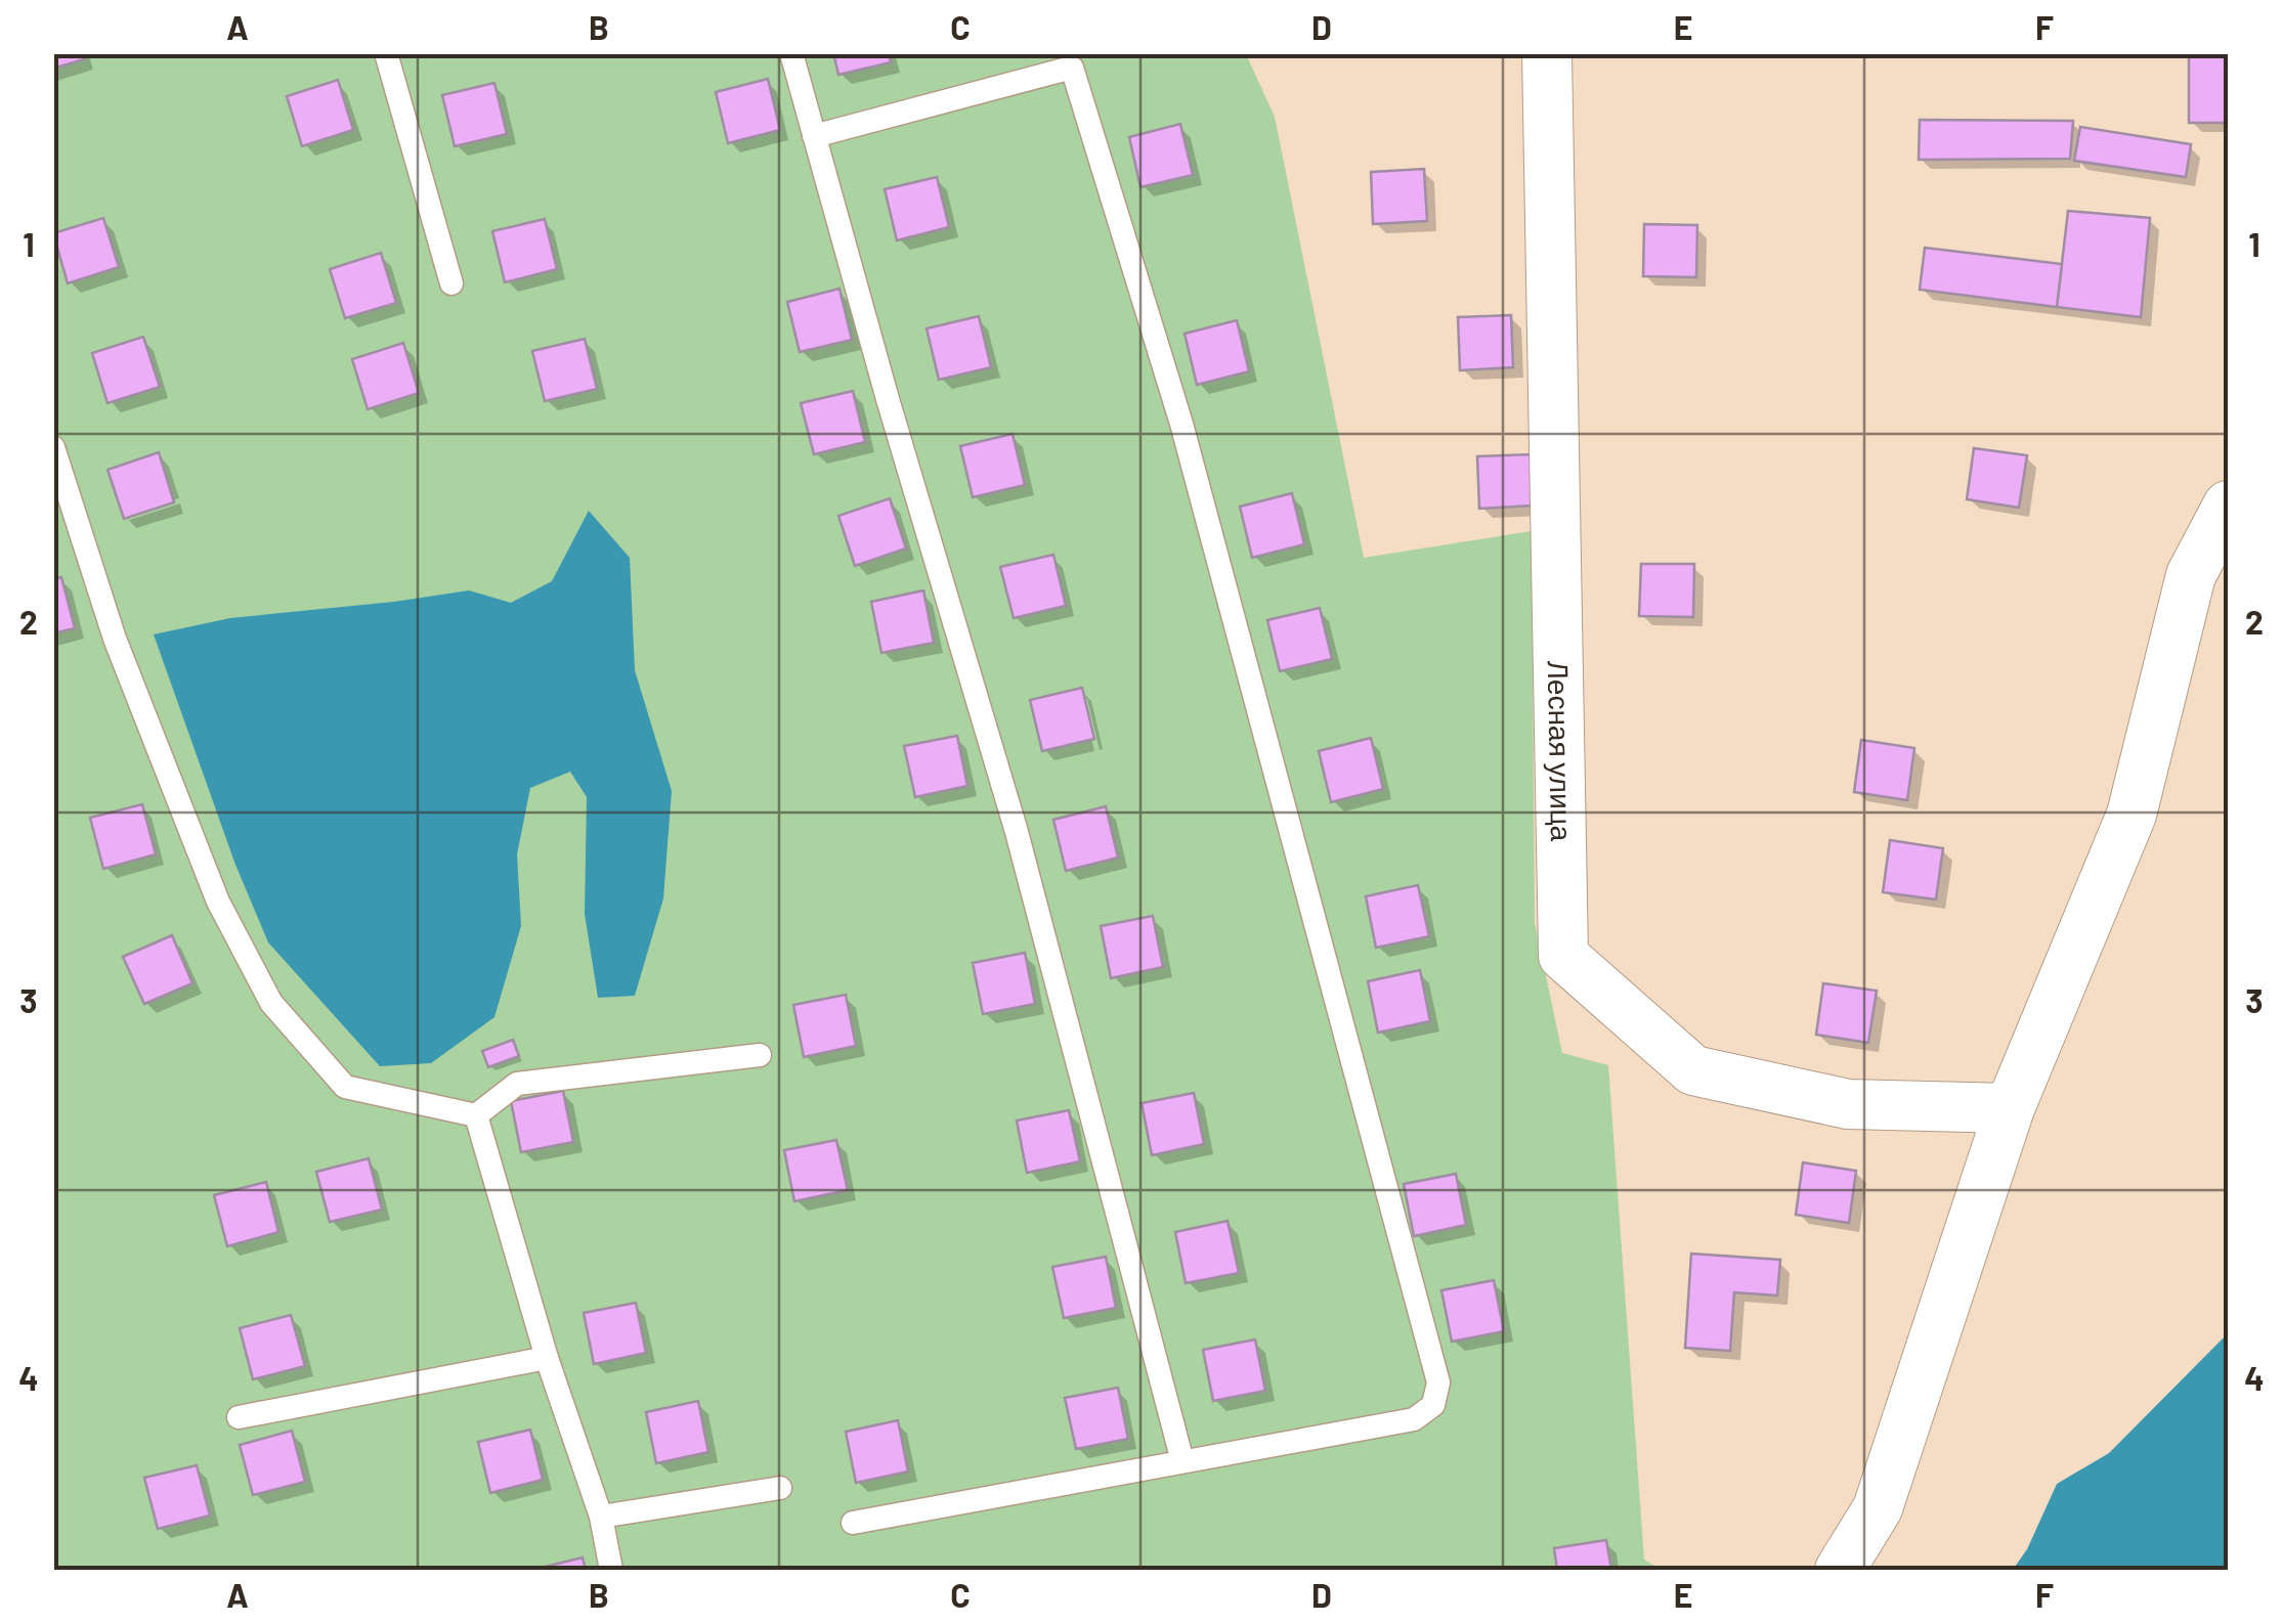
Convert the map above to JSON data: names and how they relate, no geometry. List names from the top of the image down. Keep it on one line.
{"streets":{"street":["Лесная улица"]},"grid":{"columns":["A","B","C","D","E","F"],"rows":["1","2","3","4"]}}
